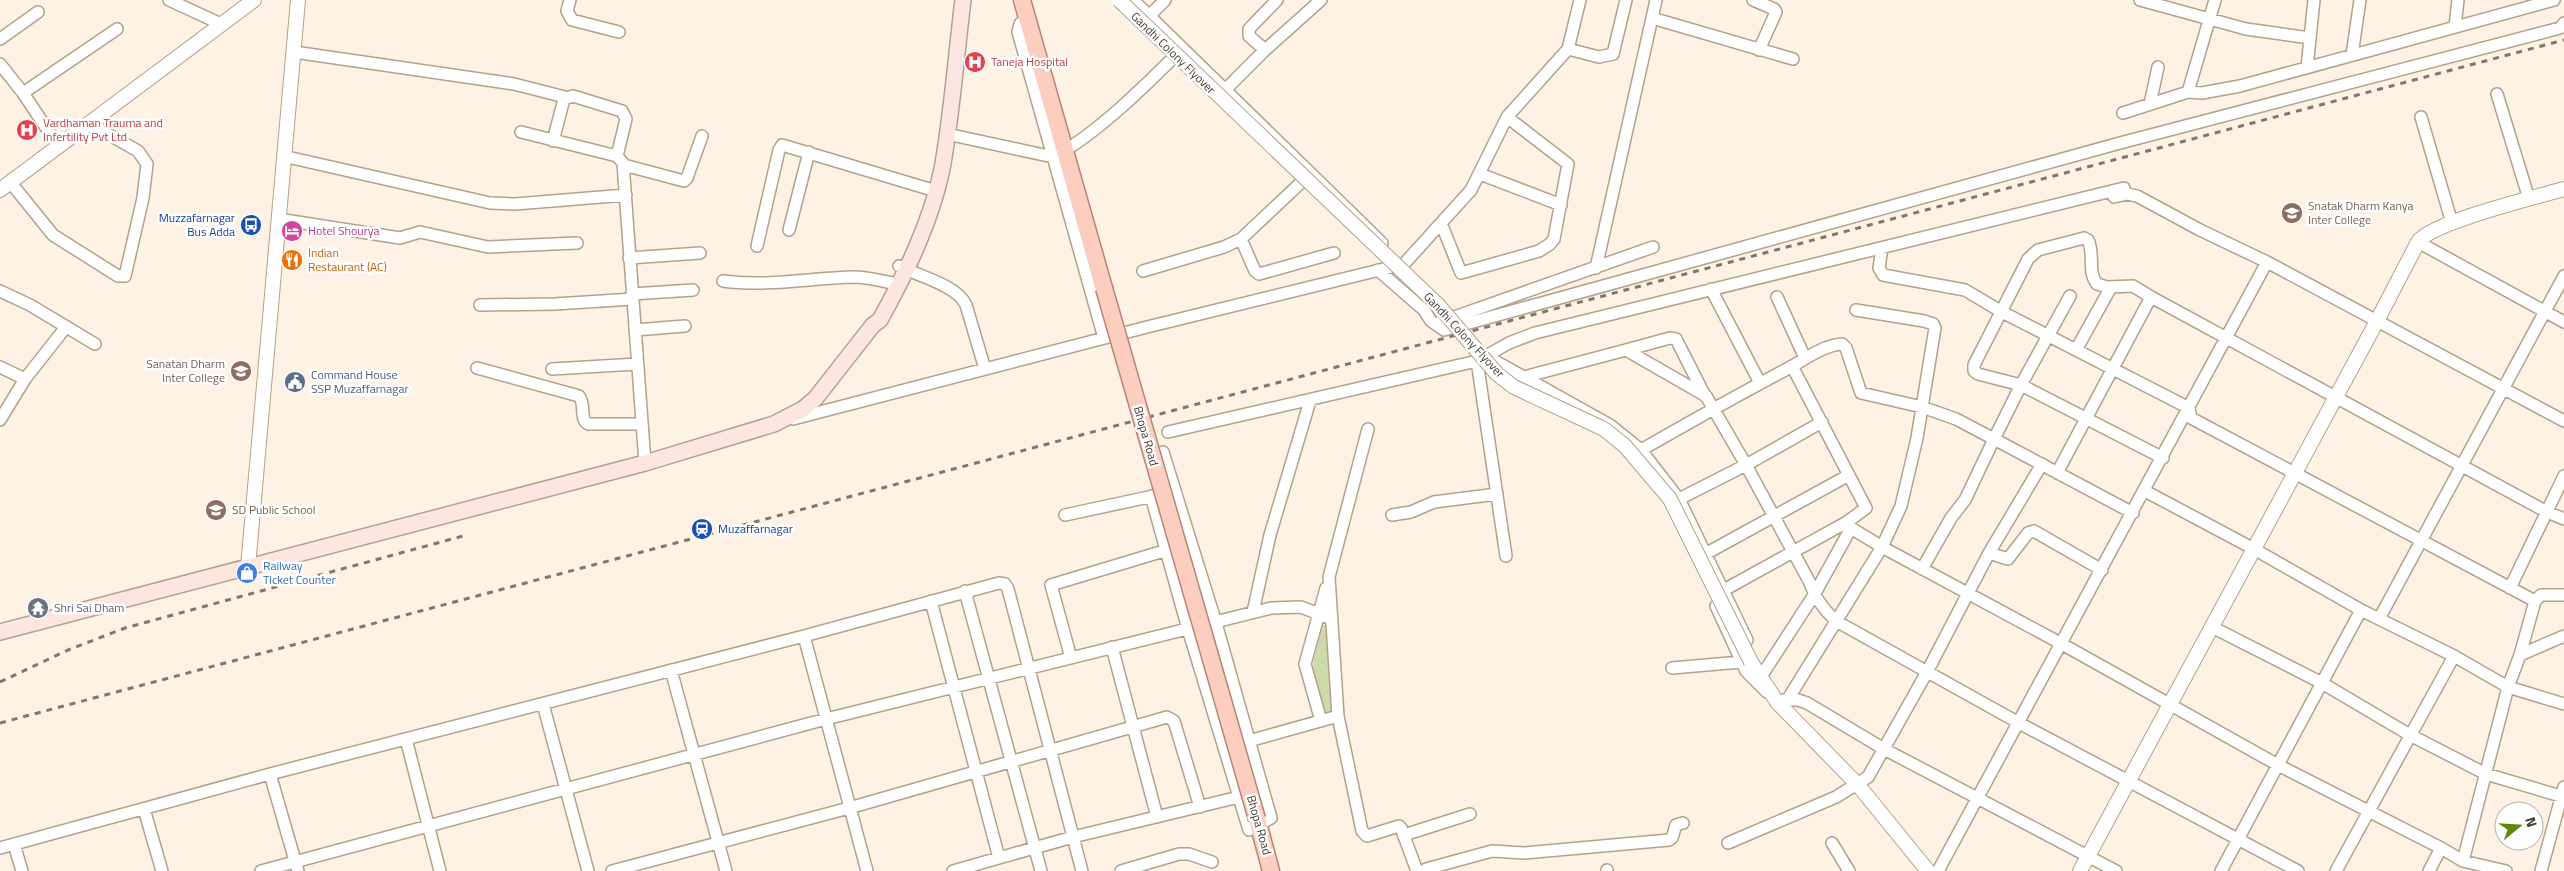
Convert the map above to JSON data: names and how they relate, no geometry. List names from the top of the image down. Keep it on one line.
{"streets":{"main road":["Bhopa Road"],"street":["Gandhi Colony Flyover"]},"places":{"hospital":["Taneja Hospital","Vardhaman Trauma and Infertility Pvt Ltd"],"school or university":["Snatak Dharm Kanya Inter College","Sanatan Dharm Inter College","SD Public School"],"bus stop":["Muzzafarnagar Bus Adda"],"hotel":["Hotel Shourya"],"restaurant":["Indian Restaurant (AC)"],"public building":["Command House SSP Muzaffarnagar"],"station":["Muzaffarnagar"],"shop":["Railway Ticket Counter"],"temple":["Shri Sai Dham"]},"north":"right"}
